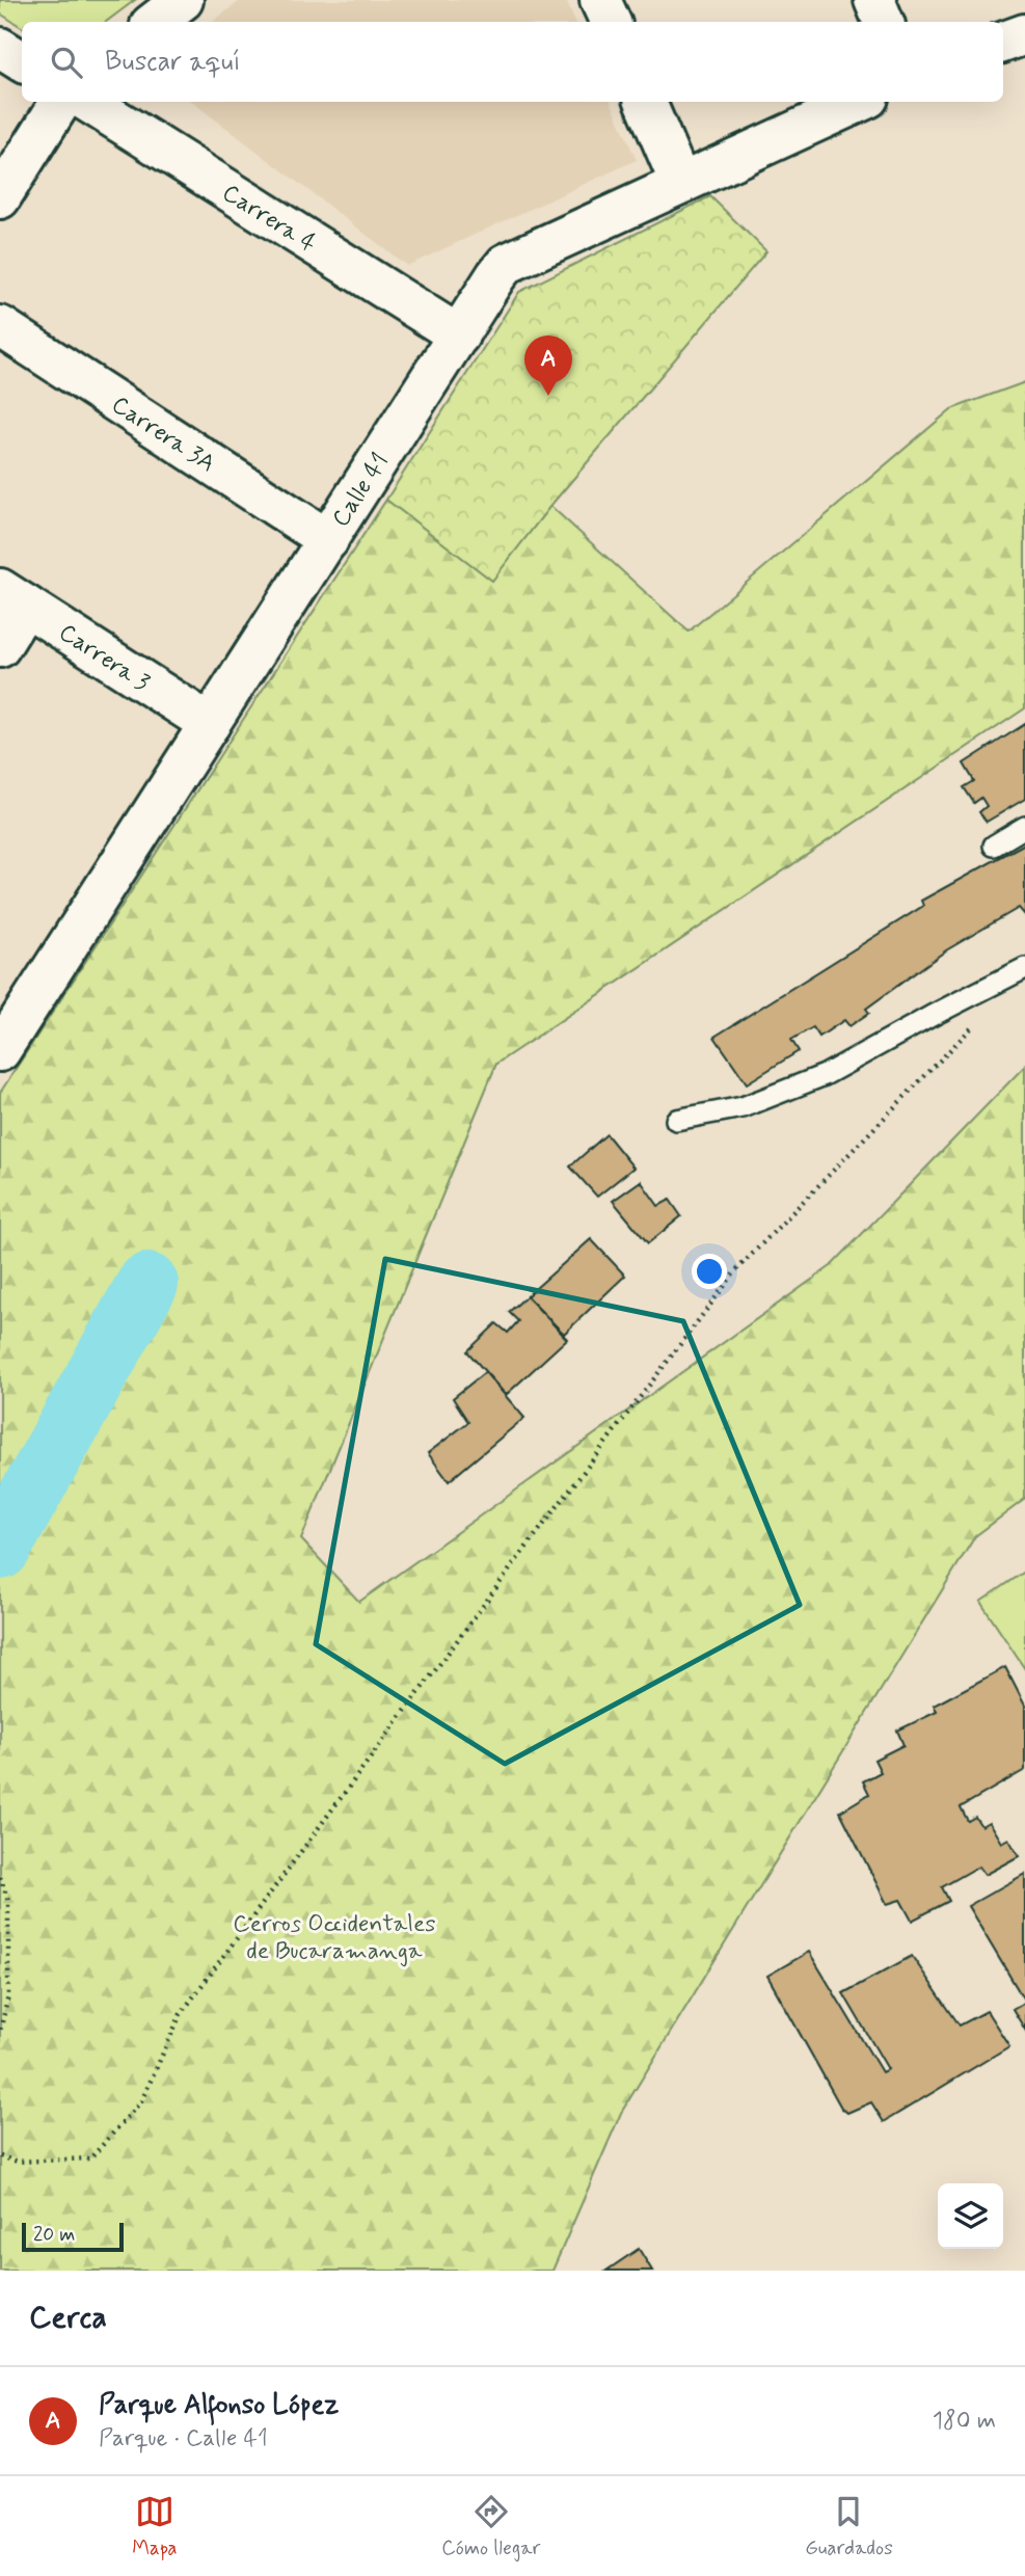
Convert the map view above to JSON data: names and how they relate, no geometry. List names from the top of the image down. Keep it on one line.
{"streets":{"street":["Carrera 4","Carrera 3A","Calle 41","Carrera 3"]},"crossings":[["Carrera 4","Calle 41"],["Carrera 3A","Calle 41"],["Calle 41","Carrera 3"]],"parks":["Cerros Occidentales de Bucaramanga"],"scale_bar":"20 m","page":{"search":"Buscar aquí","pins":"A","scale":"20 m","heading":"Cerca","list":[{"mark":"A","name":"Parque Alfonso López","note":"Parque · Calle 41","value":"180 m"}],"nav":["Mapa","Cómo llegar","Guardados"]}}
